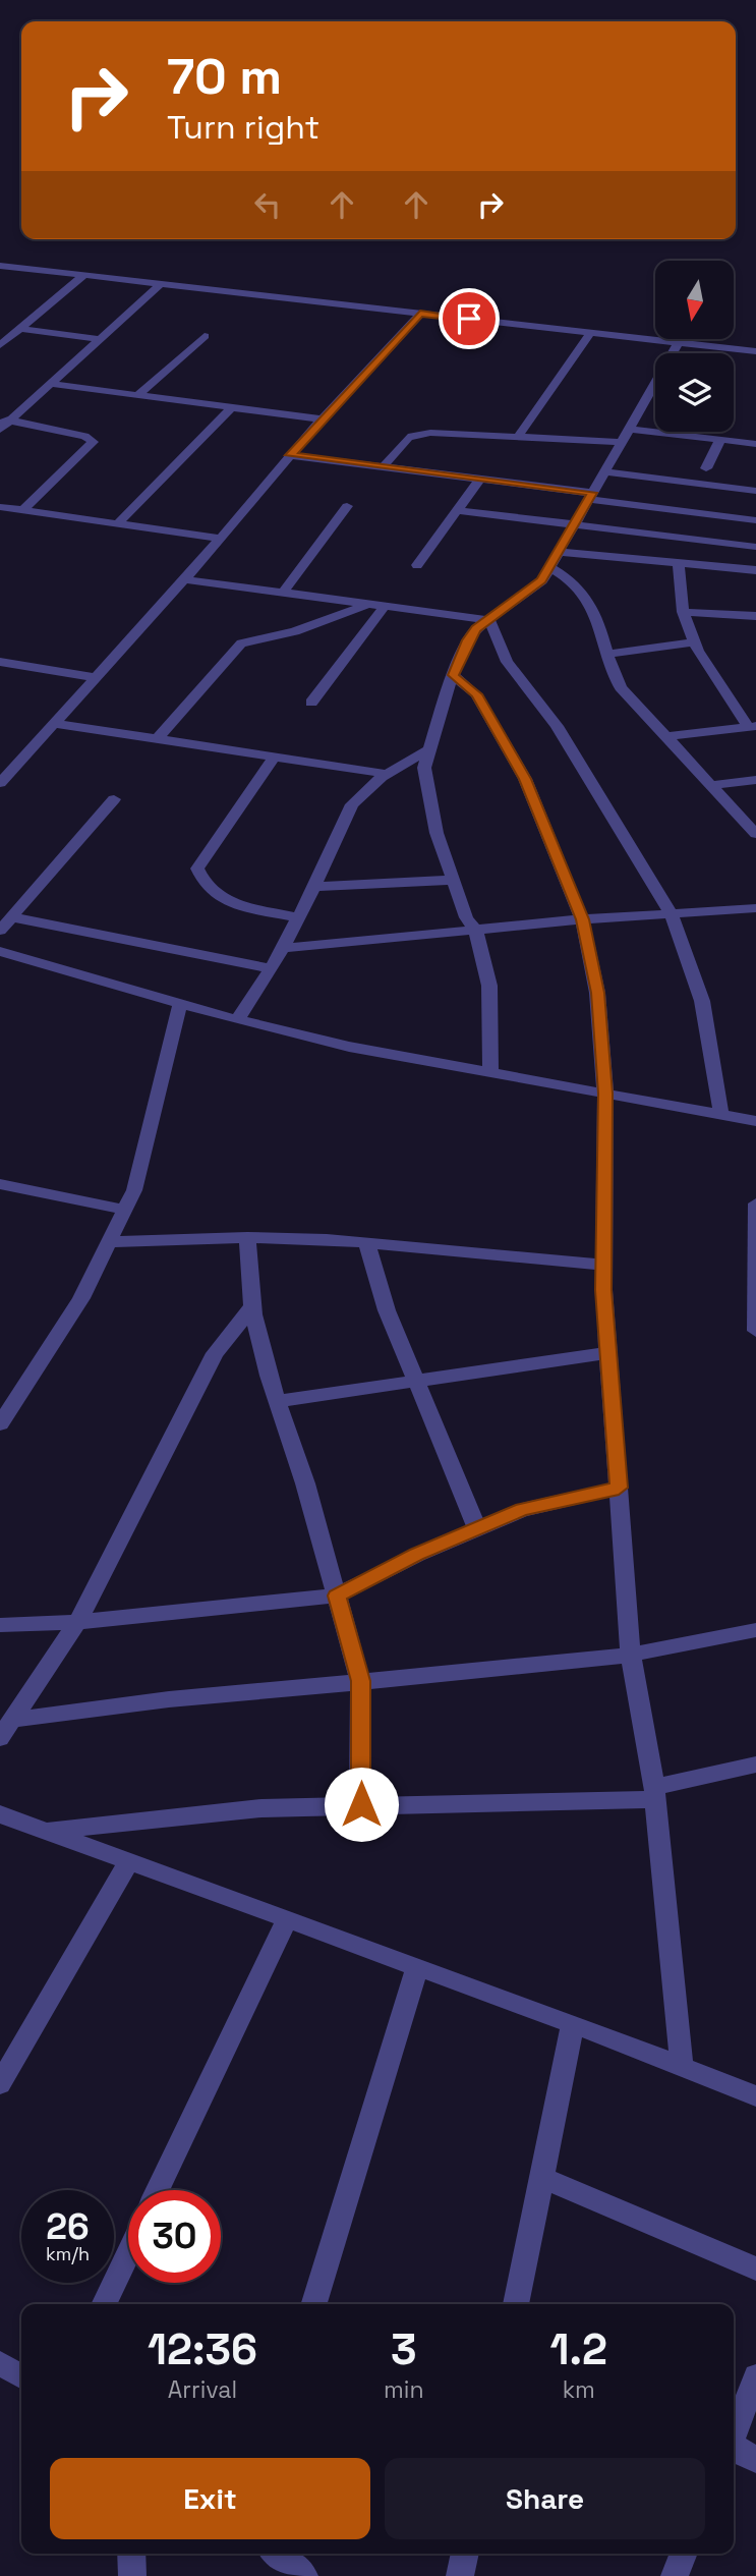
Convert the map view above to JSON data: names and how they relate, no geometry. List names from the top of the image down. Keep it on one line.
{"north":"bottom","page":{"turn":["70 m","Turn right"],"speed":"26 km/h","limit":"30","eta":["12:36","Arrival","3","min","1.2","km"],"buttons":["Exit","Share"]}}
